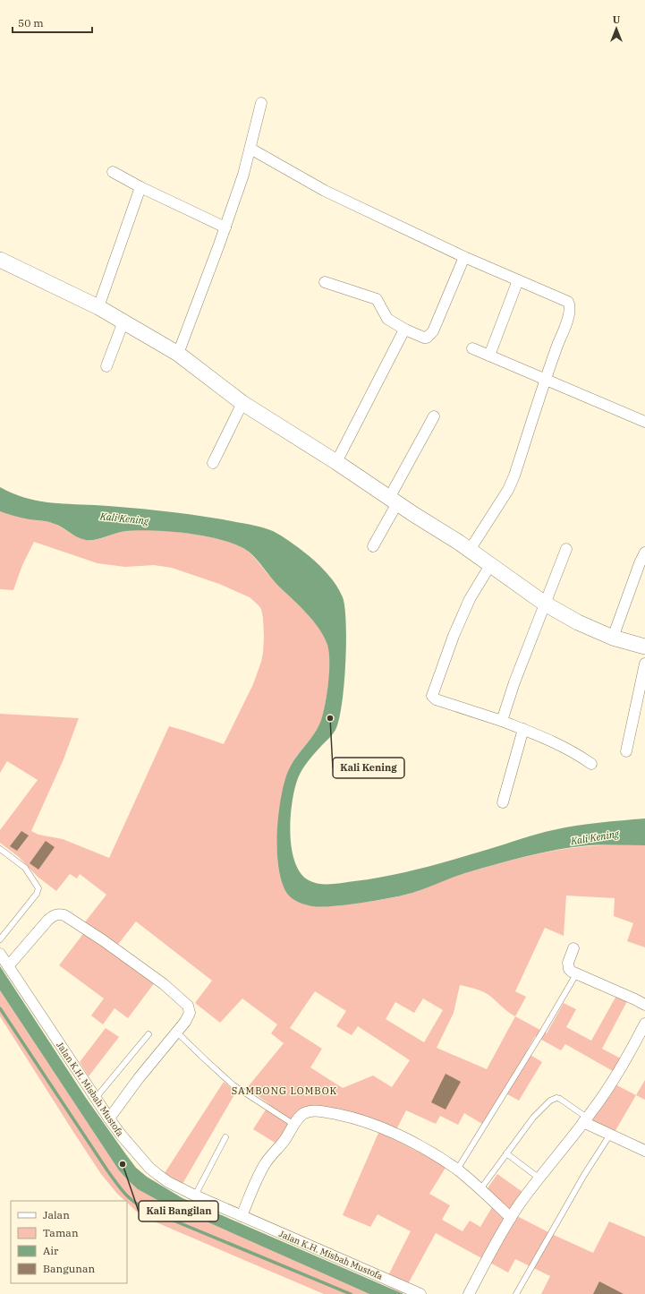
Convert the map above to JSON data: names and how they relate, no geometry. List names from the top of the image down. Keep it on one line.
{"streets":{"street":["Jalan K.H. Misbah Mustofa"]},"districts":["SAMBONG LOMBOK"],"water":["Kali Kening"],"places":["Kali Kening","Kali Bangilan"],"legend":["Jalan","Taman","Air","Bangunan"],"scale_bar":"50 m","north":"top"}
